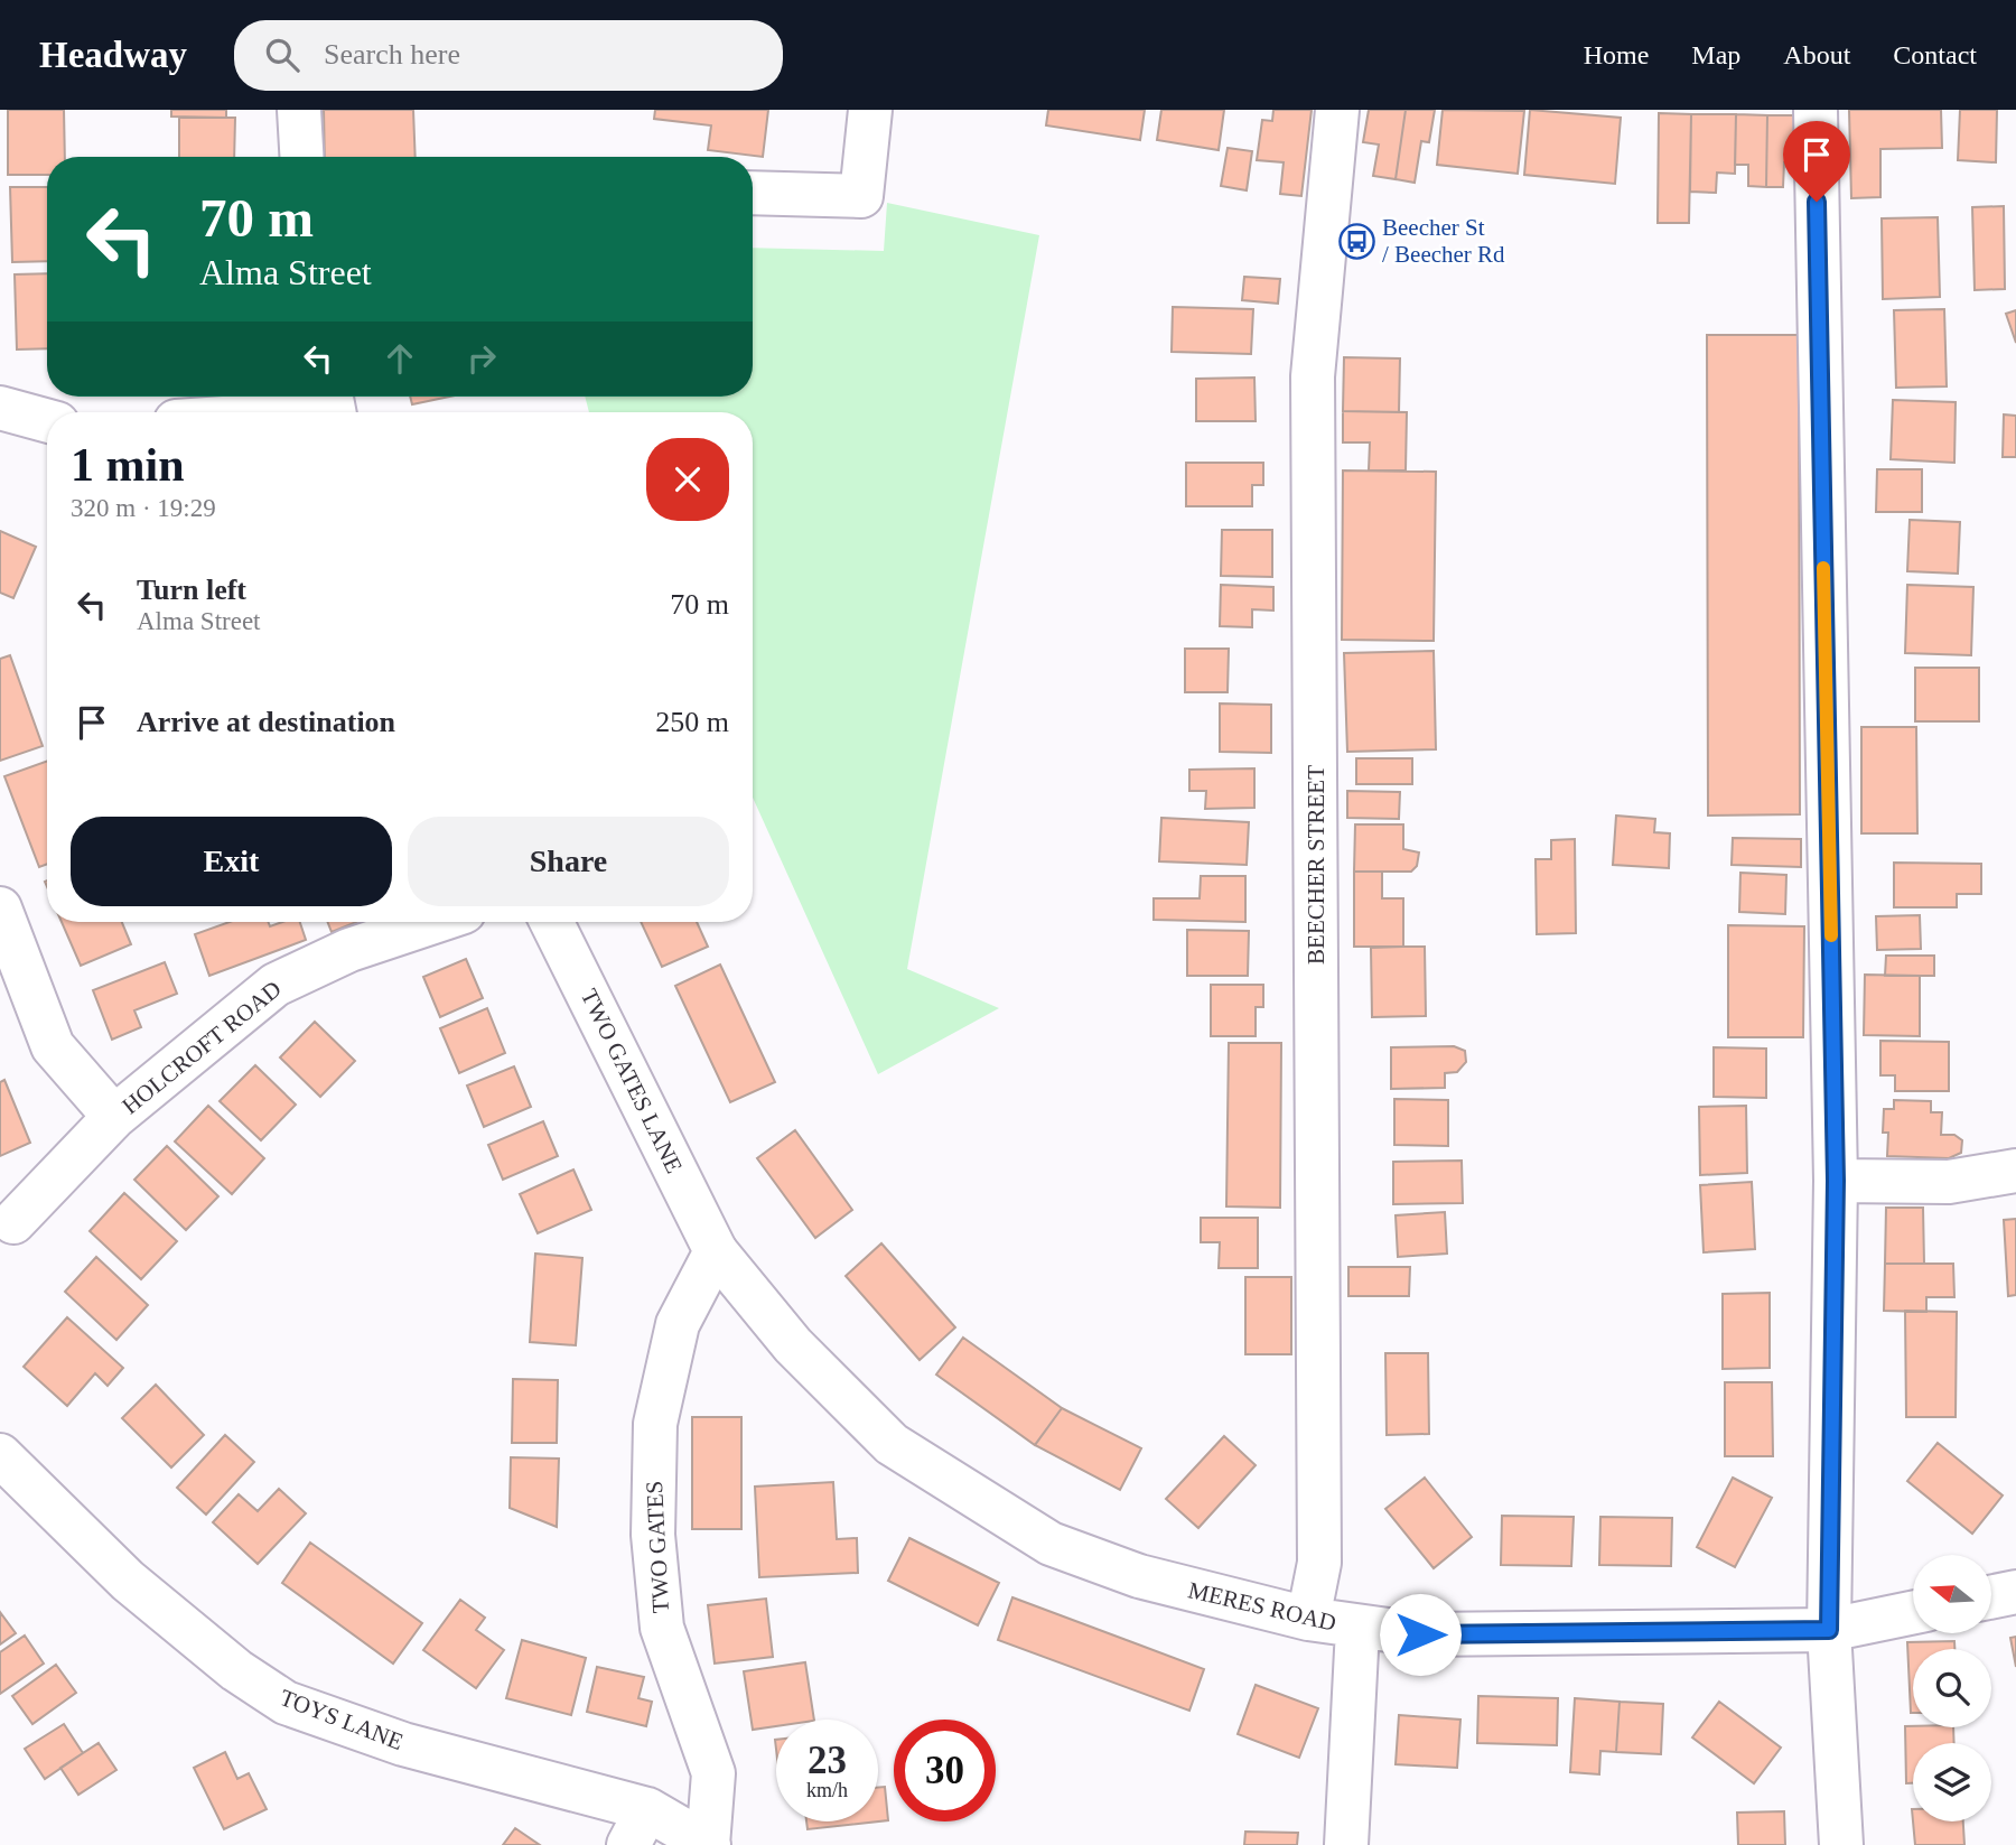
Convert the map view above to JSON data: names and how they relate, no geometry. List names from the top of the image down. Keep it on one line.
{"streets":{"street":["BEECHER STREET","HOLCROFT ROAD","TWO GATES LANE","TWO GATES","MERES ROAD","TOYS LANE"]},"crossings":[["BEECHER STREET","MERES ROAD"],["TWO GATES LANE","TWO GATES"],["TWO GATES LANE","MERES ROAD"],["TWO GATES","MERES ROAD"],["TWO GATES","TOYS LANE"]],"places":{"bus stop":["Beecher St / Beecher Rd"]},"north":"left","page":{"header":"Headway","search":"Search here","nav":["Home","Map","About","Contact"],"turn":["70 m","Alma Street"],"heading":["1 min","320 m · 19:29"],"list":[{"name":"Turn left","note":"Alma Street","value":"70 m"},{"name":"Arrive at destination","value":"250 m"}],"buttons":["Exit","Share"],"speed":"23 km/h","limit":"30"}}
